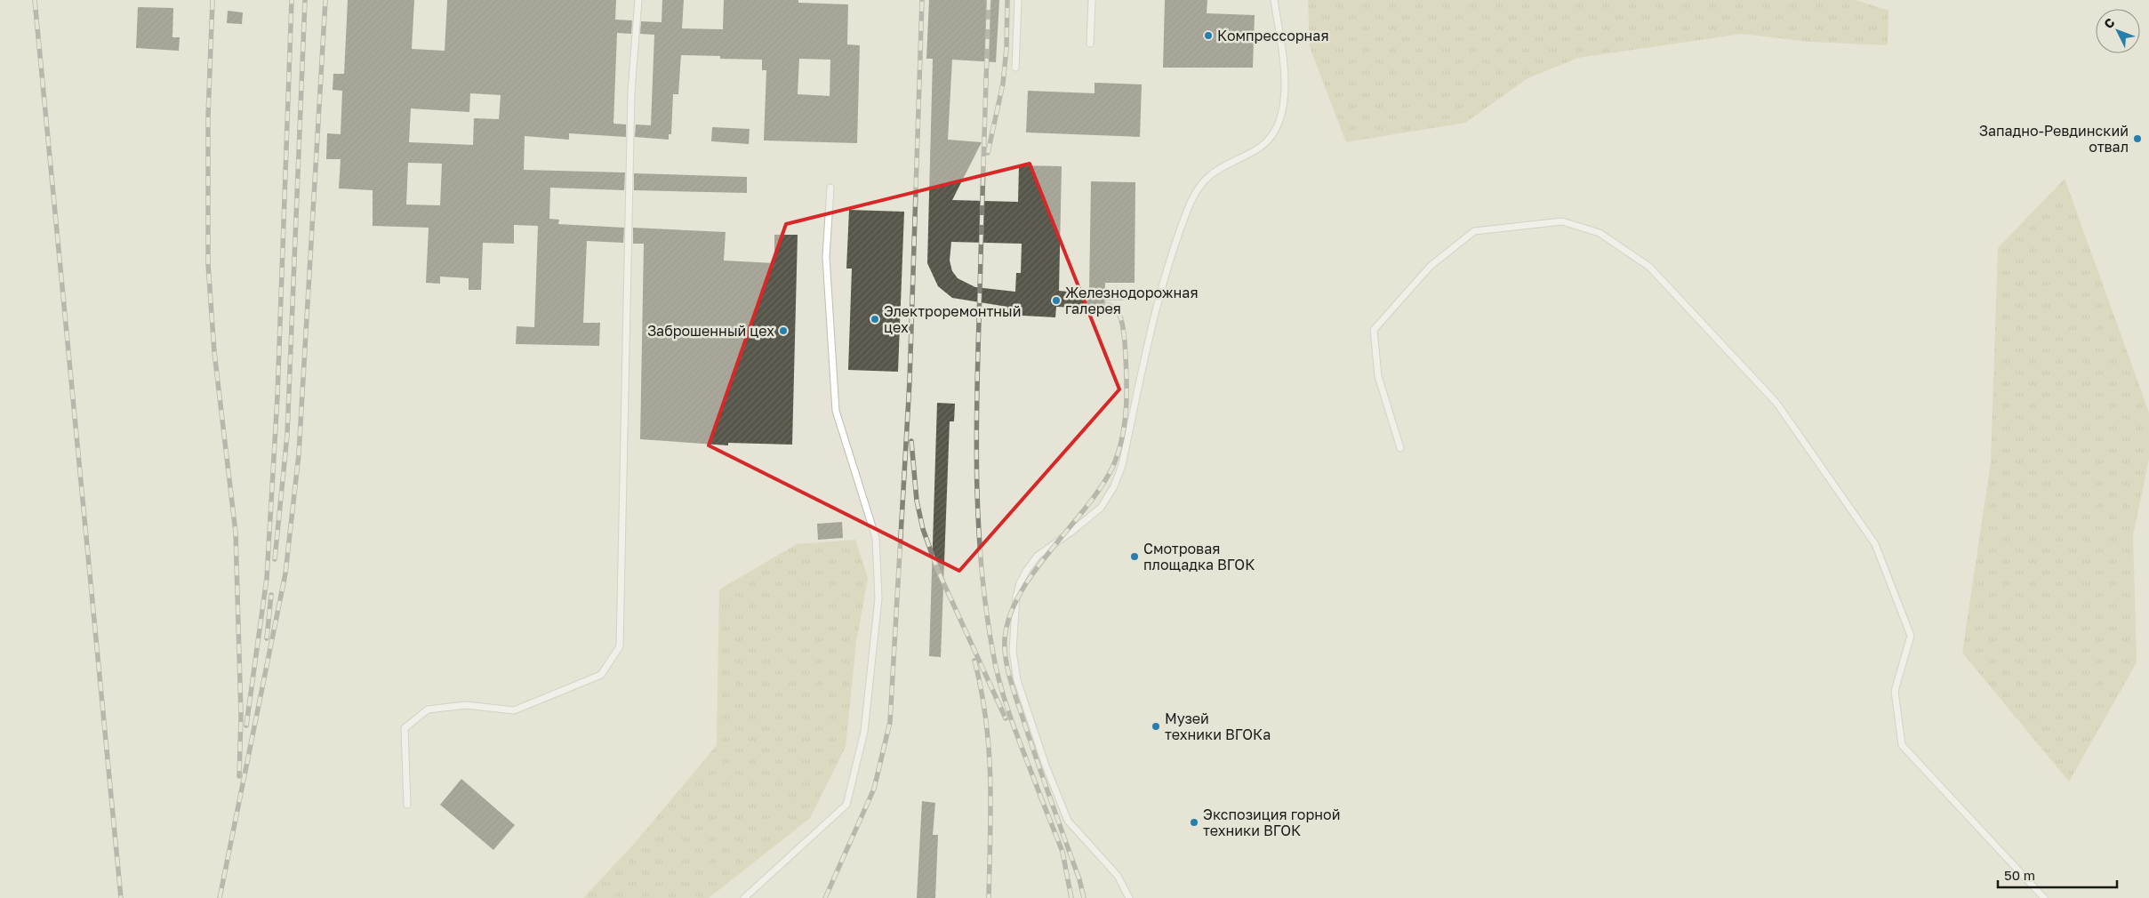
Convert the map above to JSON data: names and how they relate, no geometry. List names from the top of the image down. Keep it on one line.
{"places":["Компрессорная","Западно-Ревдинский отвал","Железнодорожная галерея","Электроремонтный цех","Заброшенный цех","Смотровая площадка ВГОК","Музей техники ВГОКа","Экспозиция горной техники ВГОК"],"scale_bar":"50 m","north":"top left"}
